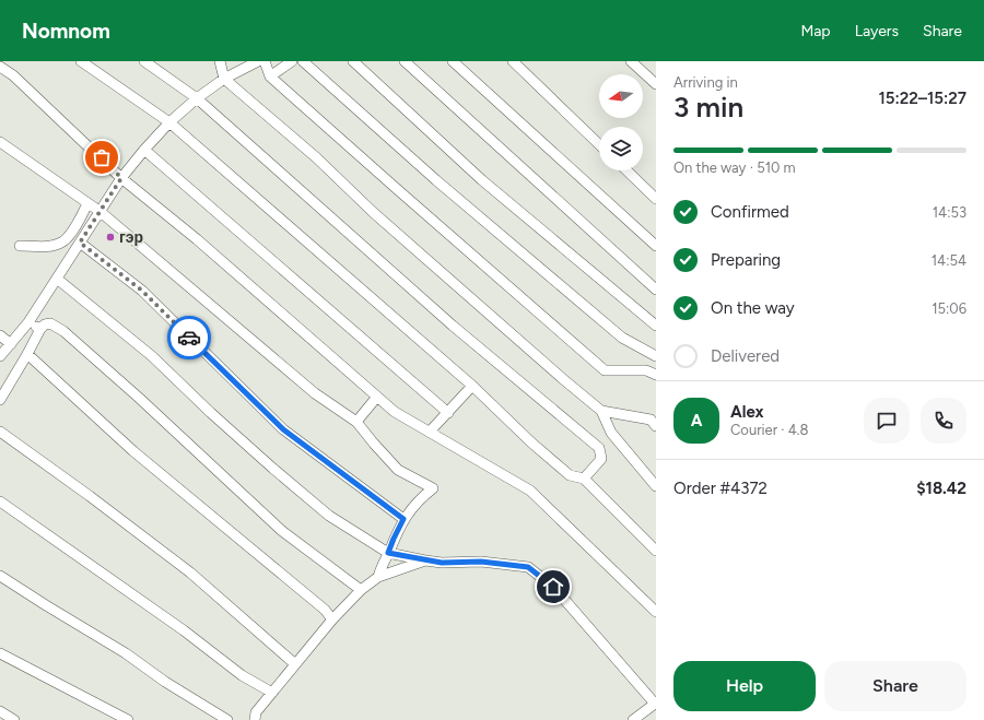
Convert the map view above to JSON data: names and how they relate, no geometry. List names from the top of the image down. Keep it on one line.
{"places":["гэр"],"north":"left","page":{"header":"Nomnom","nav":["Map","Layers","Share"],"heading":["3 min","Arriving in","15:22–15:27"],"panel":["Alex","Courier · 4.8","Order #4372","$18.42"],"bar":"On the way · 510 m","list":[["Confirmed","14:53"],["Preparing","14:54"],["On the way","15:06"],"Delivered"],"round":"A","buttons":["Help","Share"]}}
